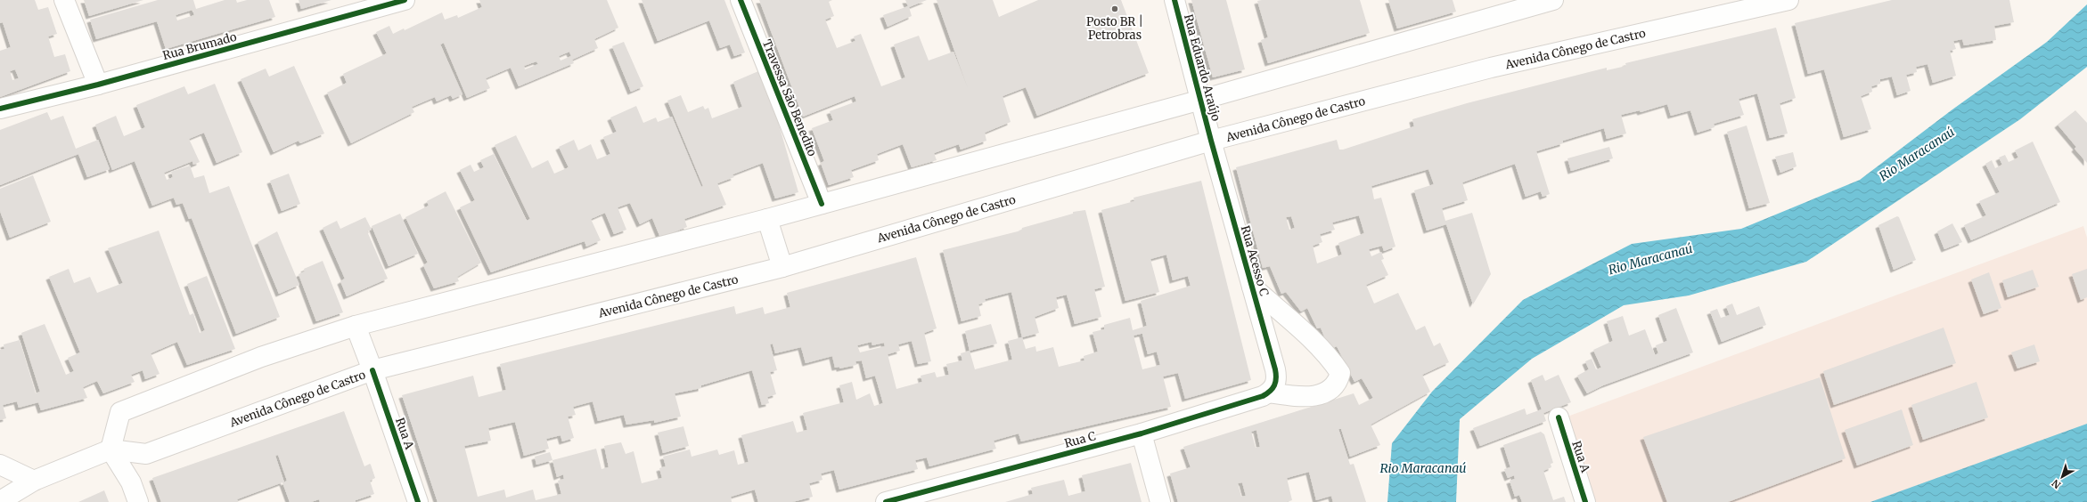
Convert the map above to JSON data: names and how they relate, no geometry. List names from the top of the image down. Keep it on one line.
{"streets":{"main road":["Rua Brumado","Avenida Cônego de Castro","Rua Eduardo Araújo","Travessa São Benedito","Rua Acesso C","Rua A","Rua C"]},"crossings":[["Avenida Cônego de Castro","Rua Eduardo Araújo"],["Avenida Cônego de Castro","Rua Acesso C"],["Avenida Cônego de Castro","Rua A"],["Rua Eduardo Araújo","Rua Acesso C"],["Rua Acesso C","Rua C"]],"water":["Rio Maracanaú"],"places":["Posto BR | Petrobras"],"north":"bottom left"}
